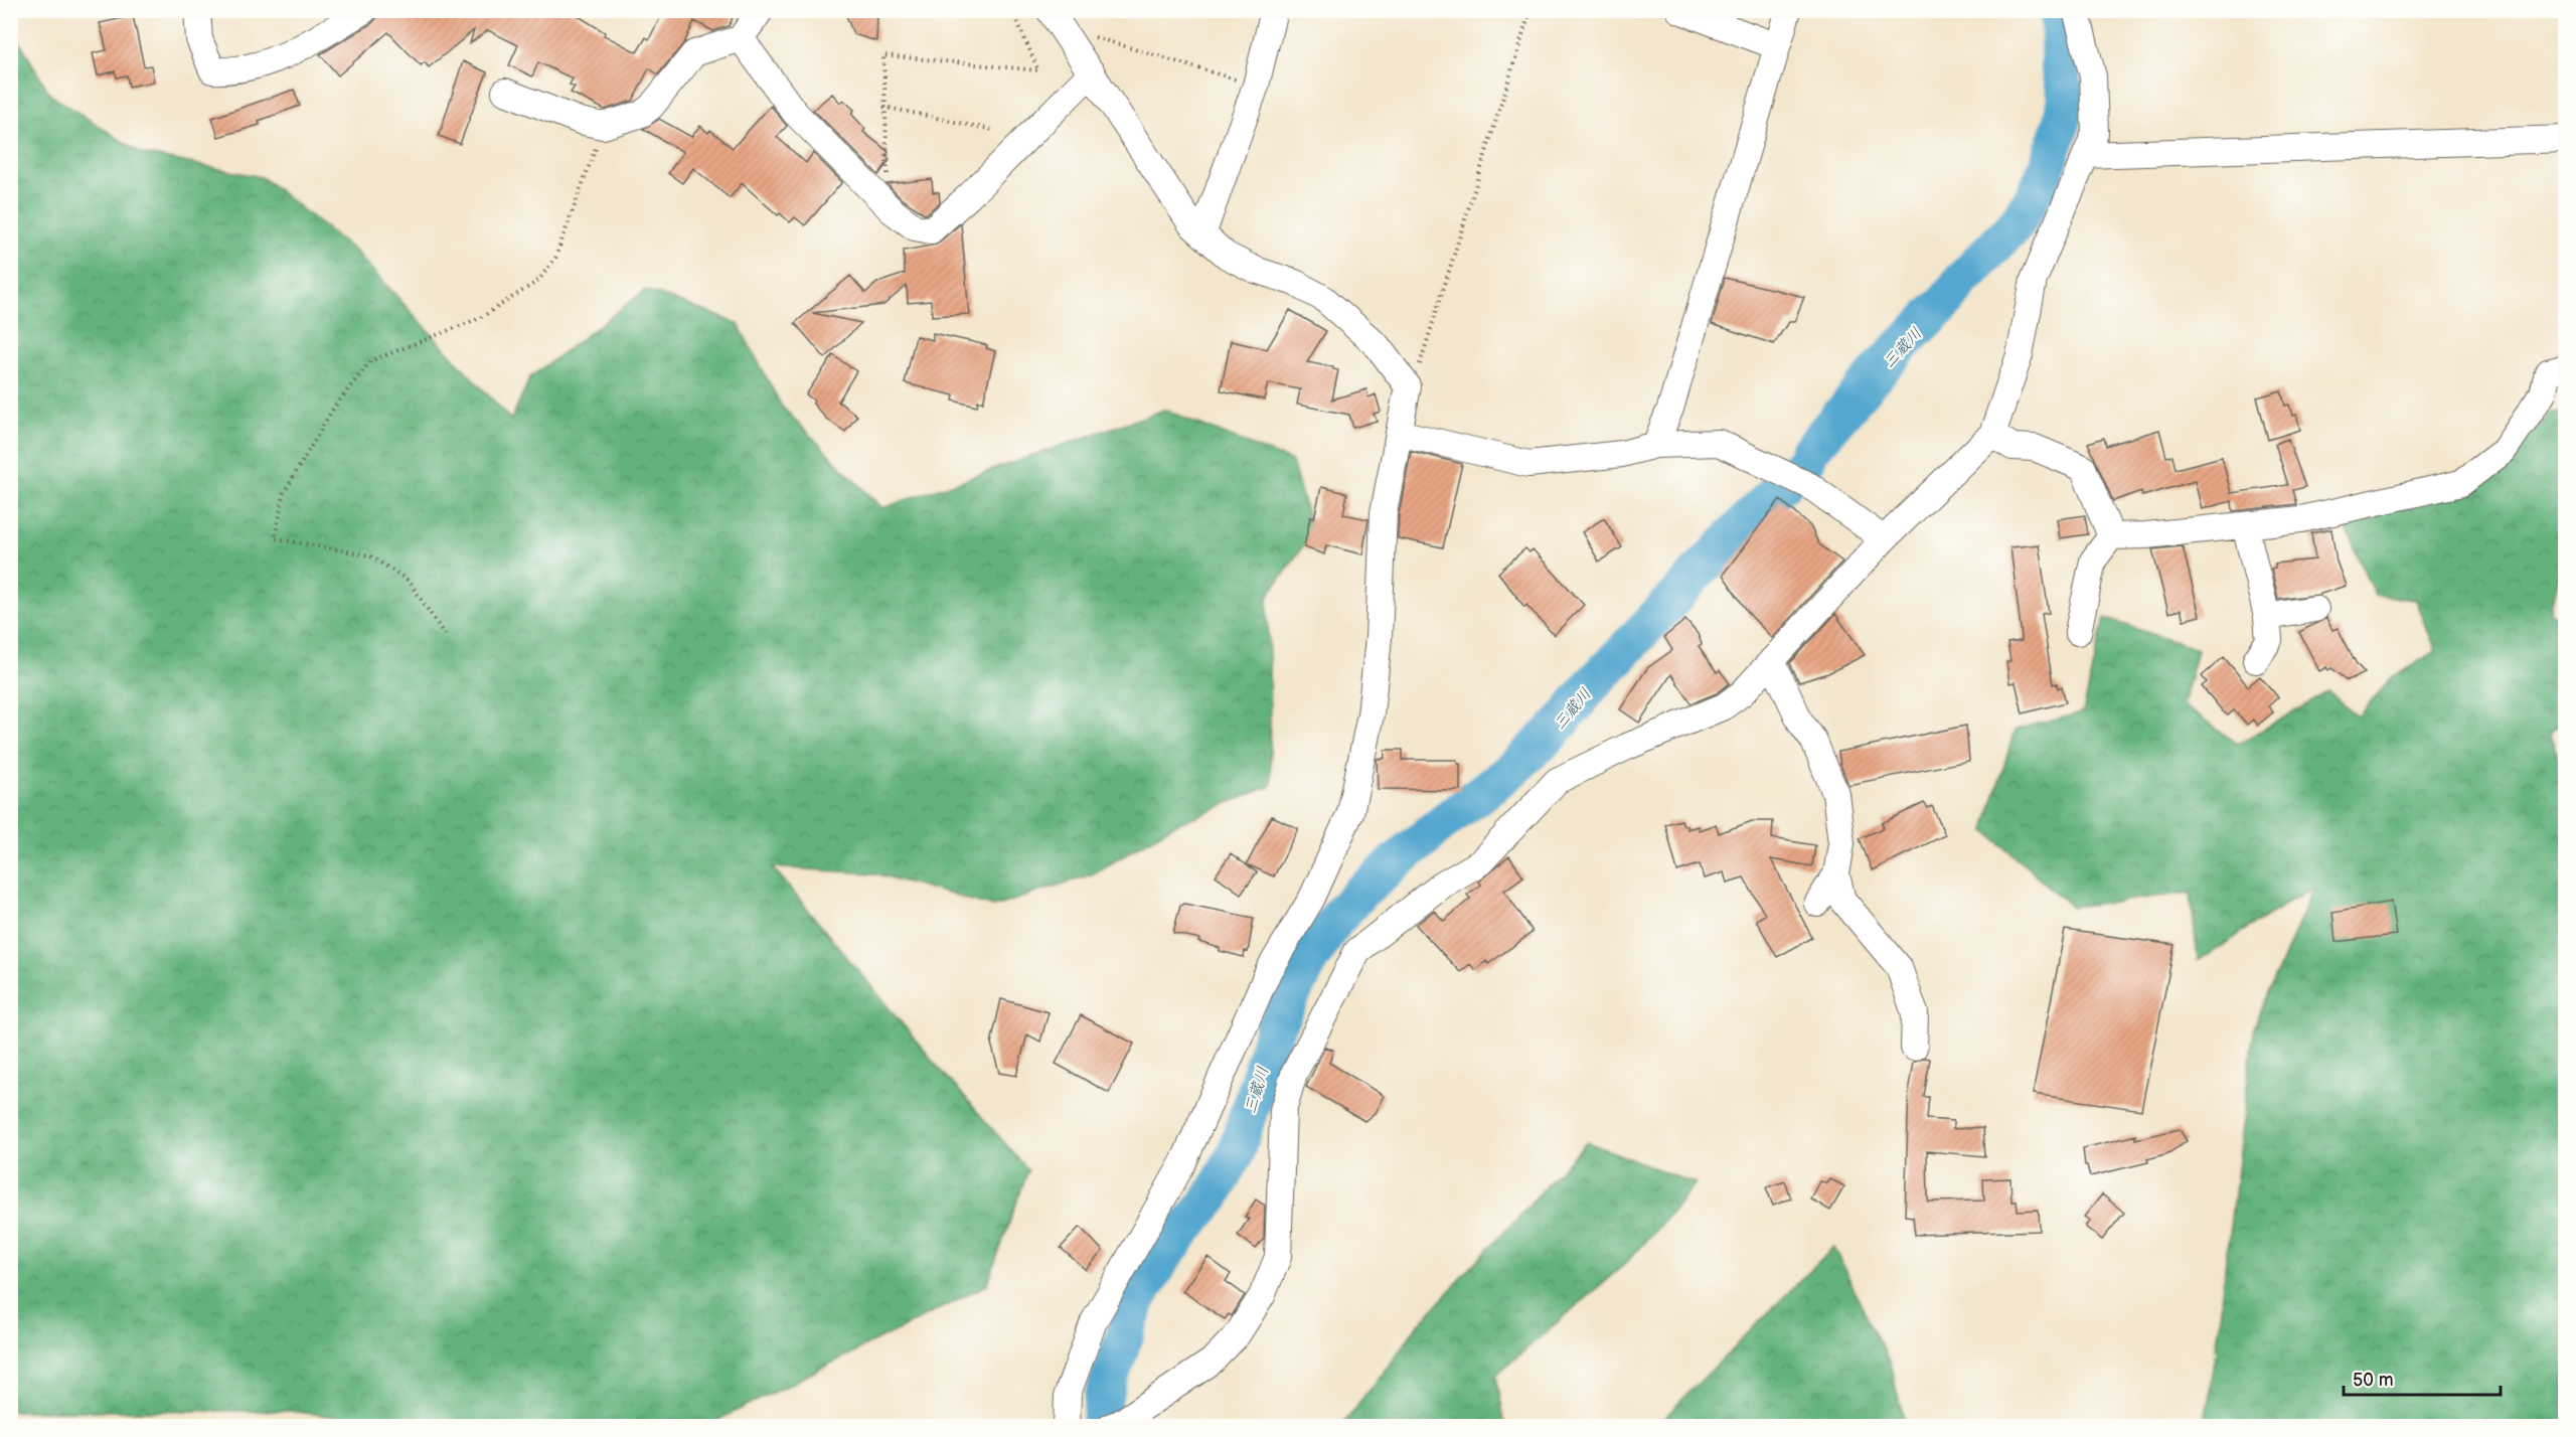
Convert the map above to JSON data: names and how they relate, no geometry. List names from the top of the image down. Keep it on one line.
{"water":["三蔵川"],"scale_bar":"50 m"}
